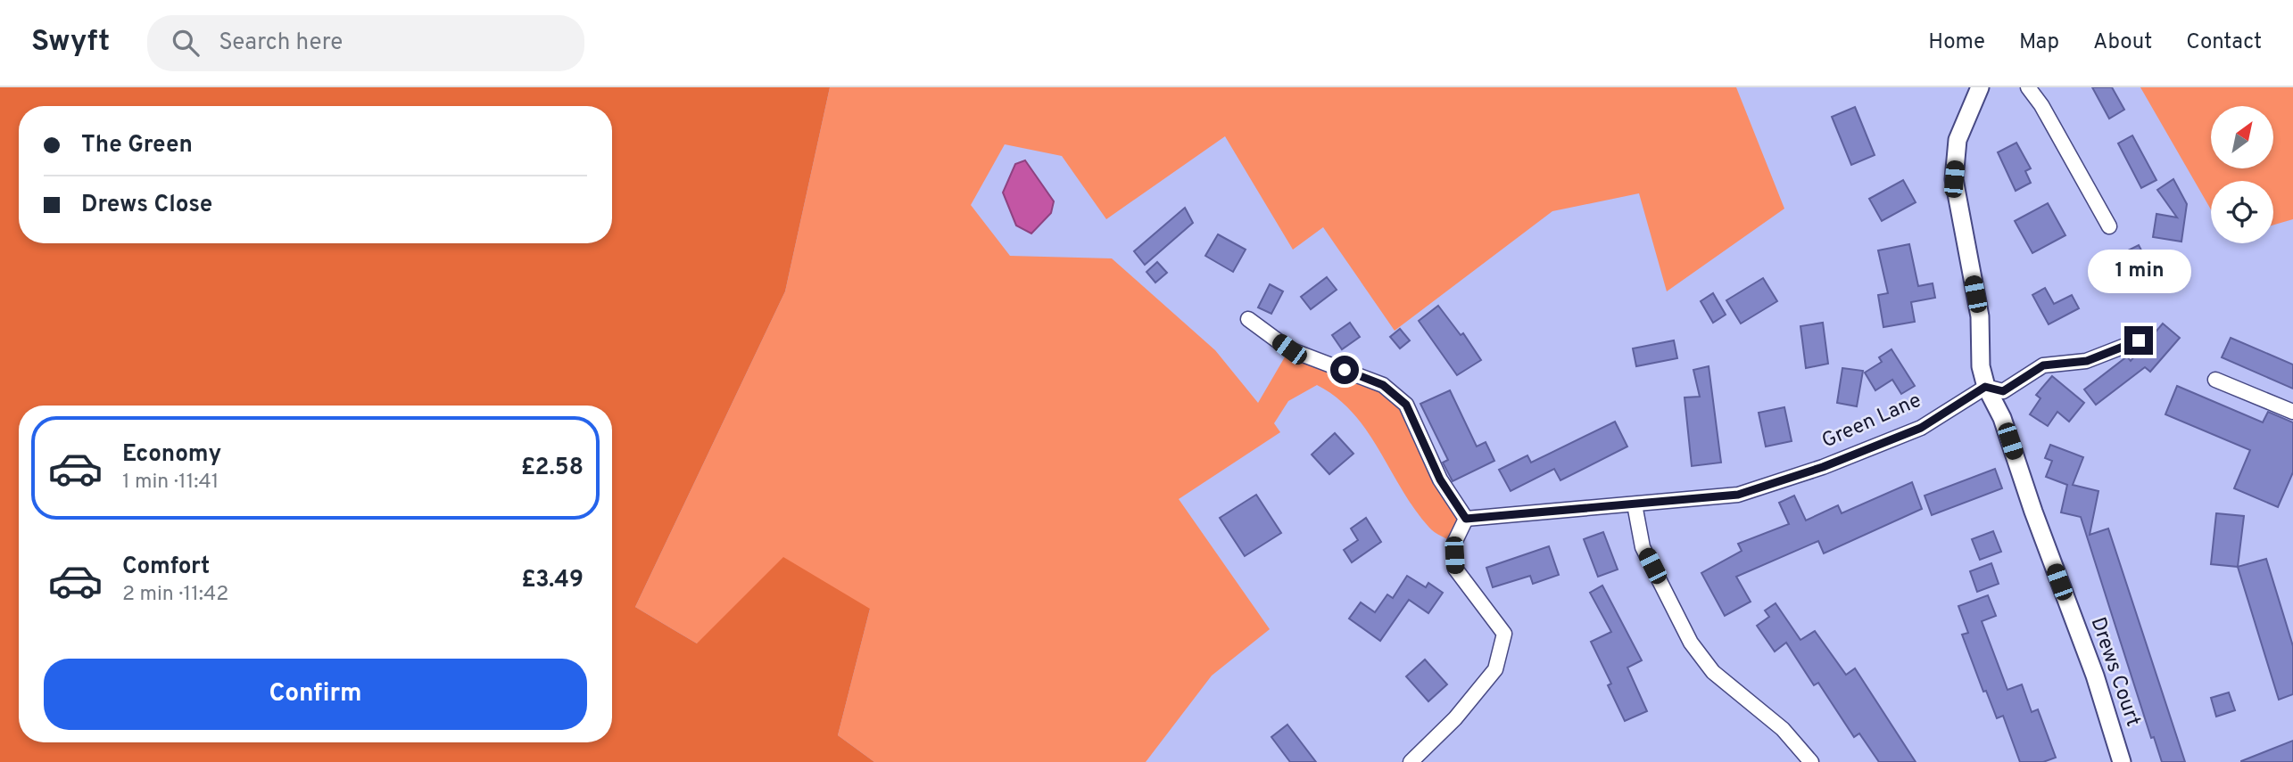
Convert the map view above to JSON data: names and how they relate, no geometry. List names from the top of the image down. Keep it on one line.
{"streets":{"street":["Green Lane","Drews Court"]},"crossings":[["Green Lane","Drews Court"]],"north":"top right","page":{"header":"Swyft","search":"Search here","nav":["Home","Map","About","Contact"],"banner":["The Green","Drews Close"],"bubble":"1 min","list":[{"name":"Economy","note":"1 min · 11:41","value":"£2.58"},{"name":"Comfort","note":"2 min · 11:42","value":"£3.49"}],"buttons":"Confirm"}}
